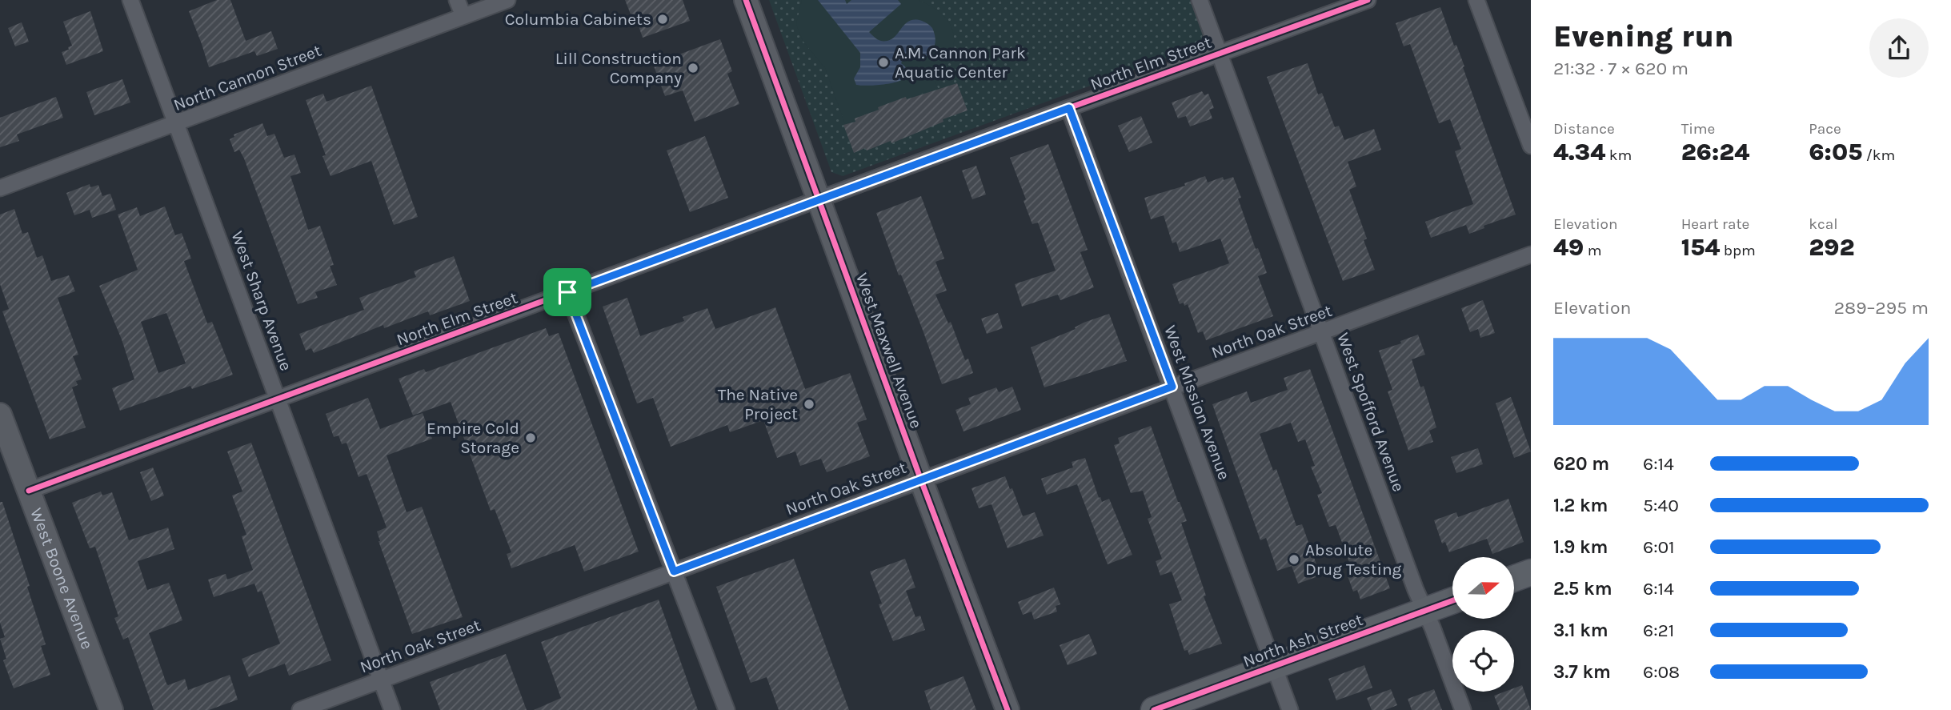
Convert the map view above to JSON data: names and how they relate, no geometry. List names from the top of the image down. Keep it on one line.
{"streets":{"main road":["North Ash Street"],"street":["North Elm Street","North Cannon Street","West Sharp Avenue","North Oak Street","West Maxwell Avenue","West Mission Avenue","West Spofford Avenue","West Boone Avenue"]},"crossings":[["North Elm Street","West Sharp Avenue"],["North Elm Street","West Maxwell Avenue"],["North Elm Street","West Mission Avenue"],["North Elm Street","West Spofford Avenue"],["North Elm Street","West Boone Avenue"],["North Cannon Street","West Sharp Avenue"],["West Sharp Avenue","North Oak Street"],["North Oak Street","West Maxwell Avenue"],["North Oak Street","West Mission Avenue"],["North Oak Street","West Spofford Avenue"],["West Mission Avenue","North Ash Street"],["West Spofford Avenue","North Ash Street"]],"places":["Columbia Cabinets","A.M. Cannon Park Aquatic Center","Lill Construction Company","The Native Project","Empire Cold Storage","Absolute Drug Testing"],"north":"right","page":{"heading":["Evening run","21:32 · 7 × 620 m"],"stats":[["Distance","4.34 km"],["Time","26:24"],["Pace","6:05 /km"],["Elevation","49 m"],["Heart rate","154 bpm"],["kcal","292"]],"chart":["Elevation","289–295 m"],"list":[{"name":"620 m","note":"6:14"},{"name":"1.2 km","note":"5:40"},{"name":"1.9 km","note":"6:01"},{"name":"2.5 km","note":"6:14"},{"name":"3.1 km","note":"6:21"},{"name":"3.7 km","note":"6:08"}]}}
